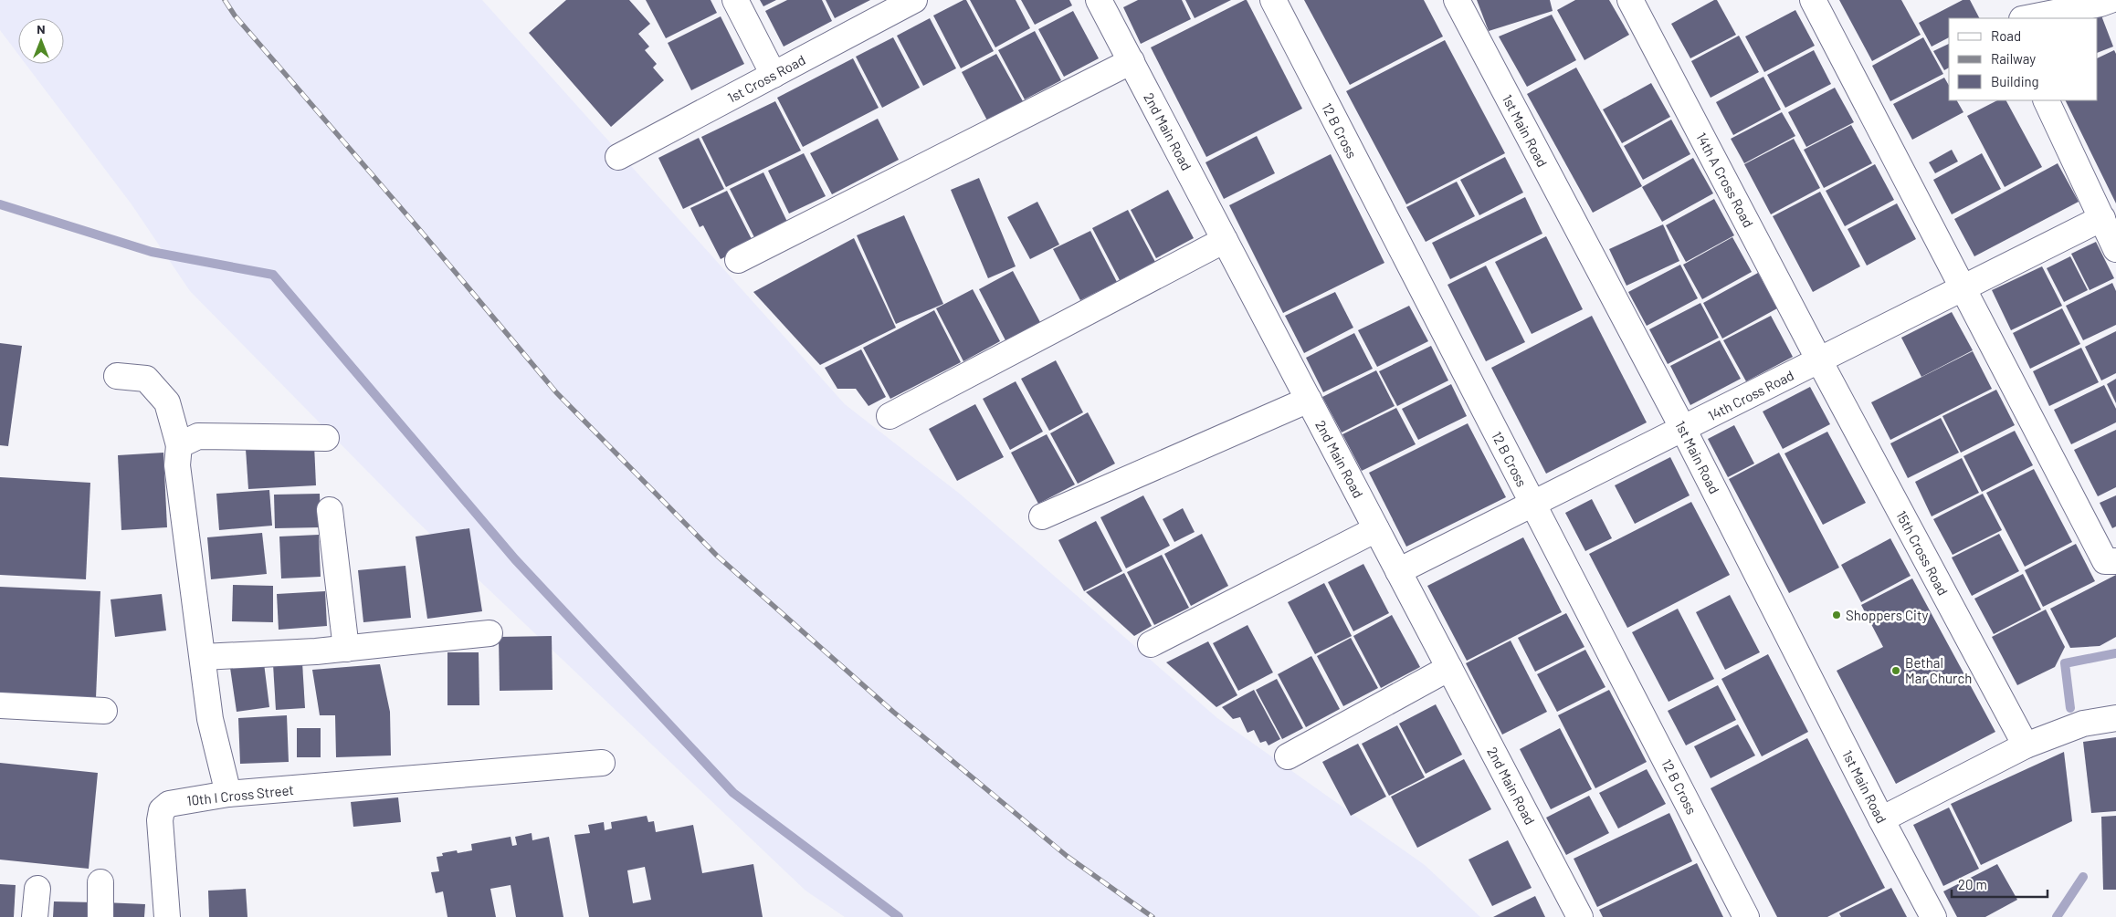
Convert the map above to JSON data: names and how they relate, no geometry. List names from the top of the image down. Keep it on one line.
{"streets":{"street":["1st Cross Road","12 B Cross","1st Main Road","2nd Main Road","14th A Cross Road","14th Cross Road","15th Cross Road","10th I Cross Street"]},"crossings":[["12 B Cross","14th Cross Road"],["1st Main Road","14th Cross Road"],["2nd Main Road","14th Cross Road"],["14th A Cross Road","14th Cross Road"],["14th A Cross Road","15th Cross Road"],["14th Cross Road","15th Cross Road"]],"places":["Shoppers City","Bethal Mar Church"],"legend":["Road","Railway","Building"],"scale_bar":"20 m","north":"top"}
